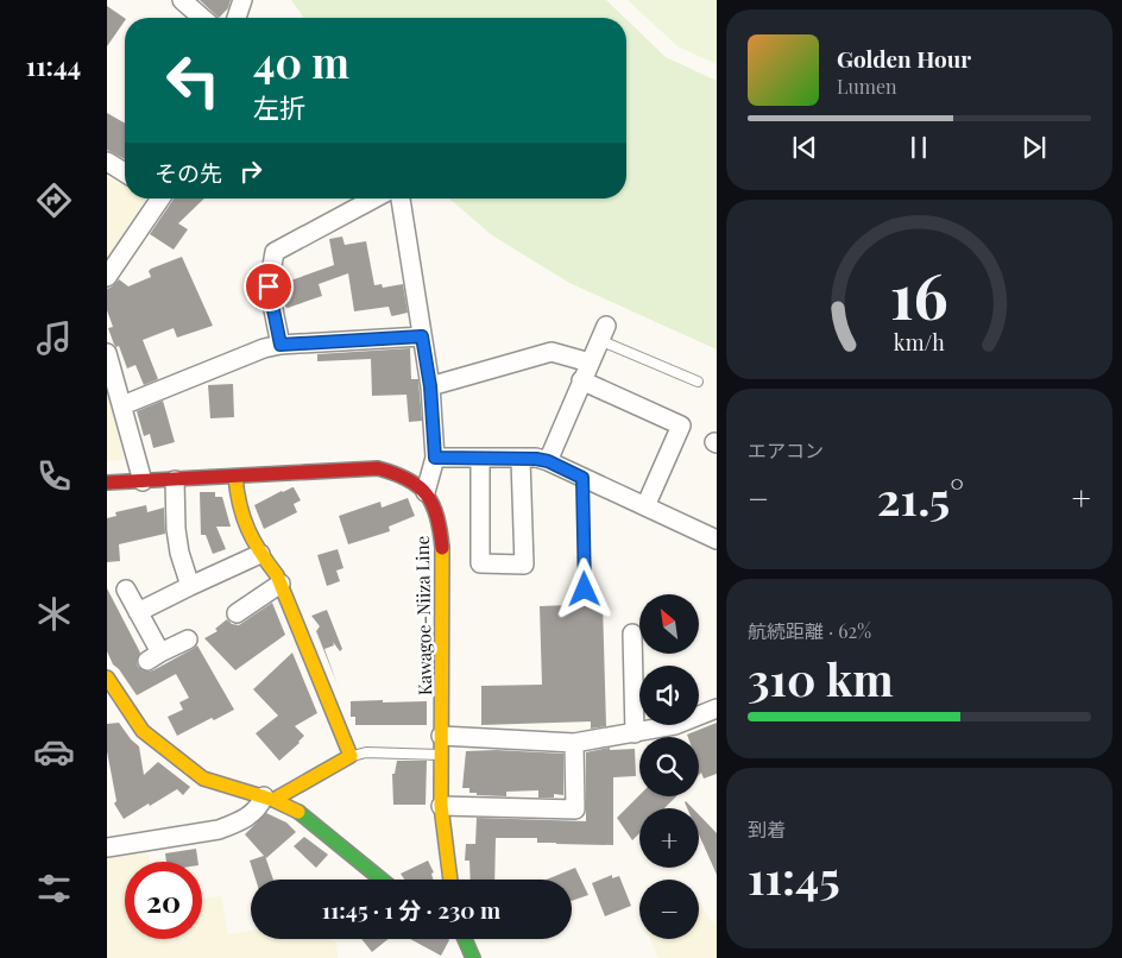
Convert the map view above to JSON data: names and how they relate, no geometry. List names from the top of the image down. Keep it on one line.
{"streets":{"main road":["Kawagoe-Niiza Line"]},"north":"top left","page":{"tabs":"11:44","turn":["40 m","左折"],"song":["Golden Hour","Lumen"],"then":"その先","tile":["エアコン",["航続距離 · 62%","310 km"],["到着","11:45"]],"heat":["−","21.5°","+"],"map_buttons":["+","−"],"limit":"20","trip":"11:45 · 1 分 · 230 m","gauge":["16","km/h"]}}
